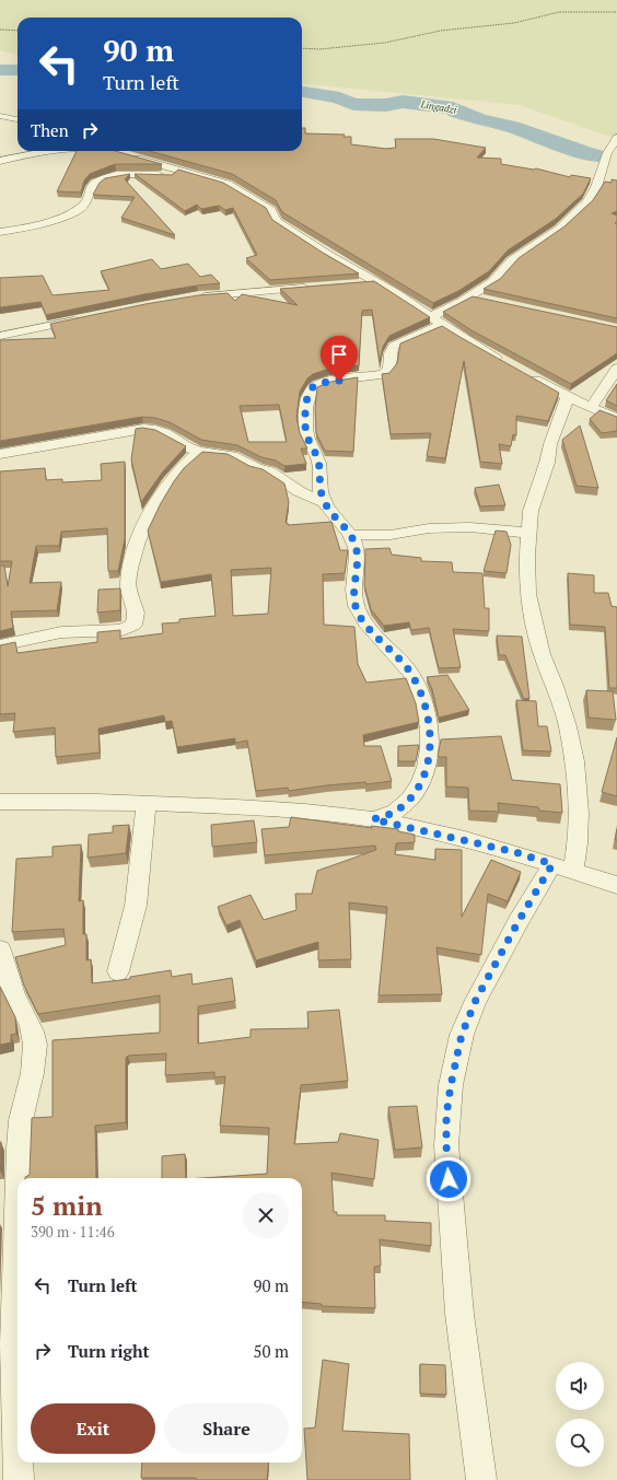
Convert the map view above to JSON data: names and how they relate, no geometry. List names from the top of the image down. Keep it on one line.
{"water":["Lingadzi"],"page":{"turn":["90 m","Turn left"],"then":"Then","heading":["5 min","390 m · 11:46"],"list":[{"name":"Turn left","value":"90 m"},{"name":"Turn right","value":"50 m"}],"buttons":["Exit","Share"]}}
